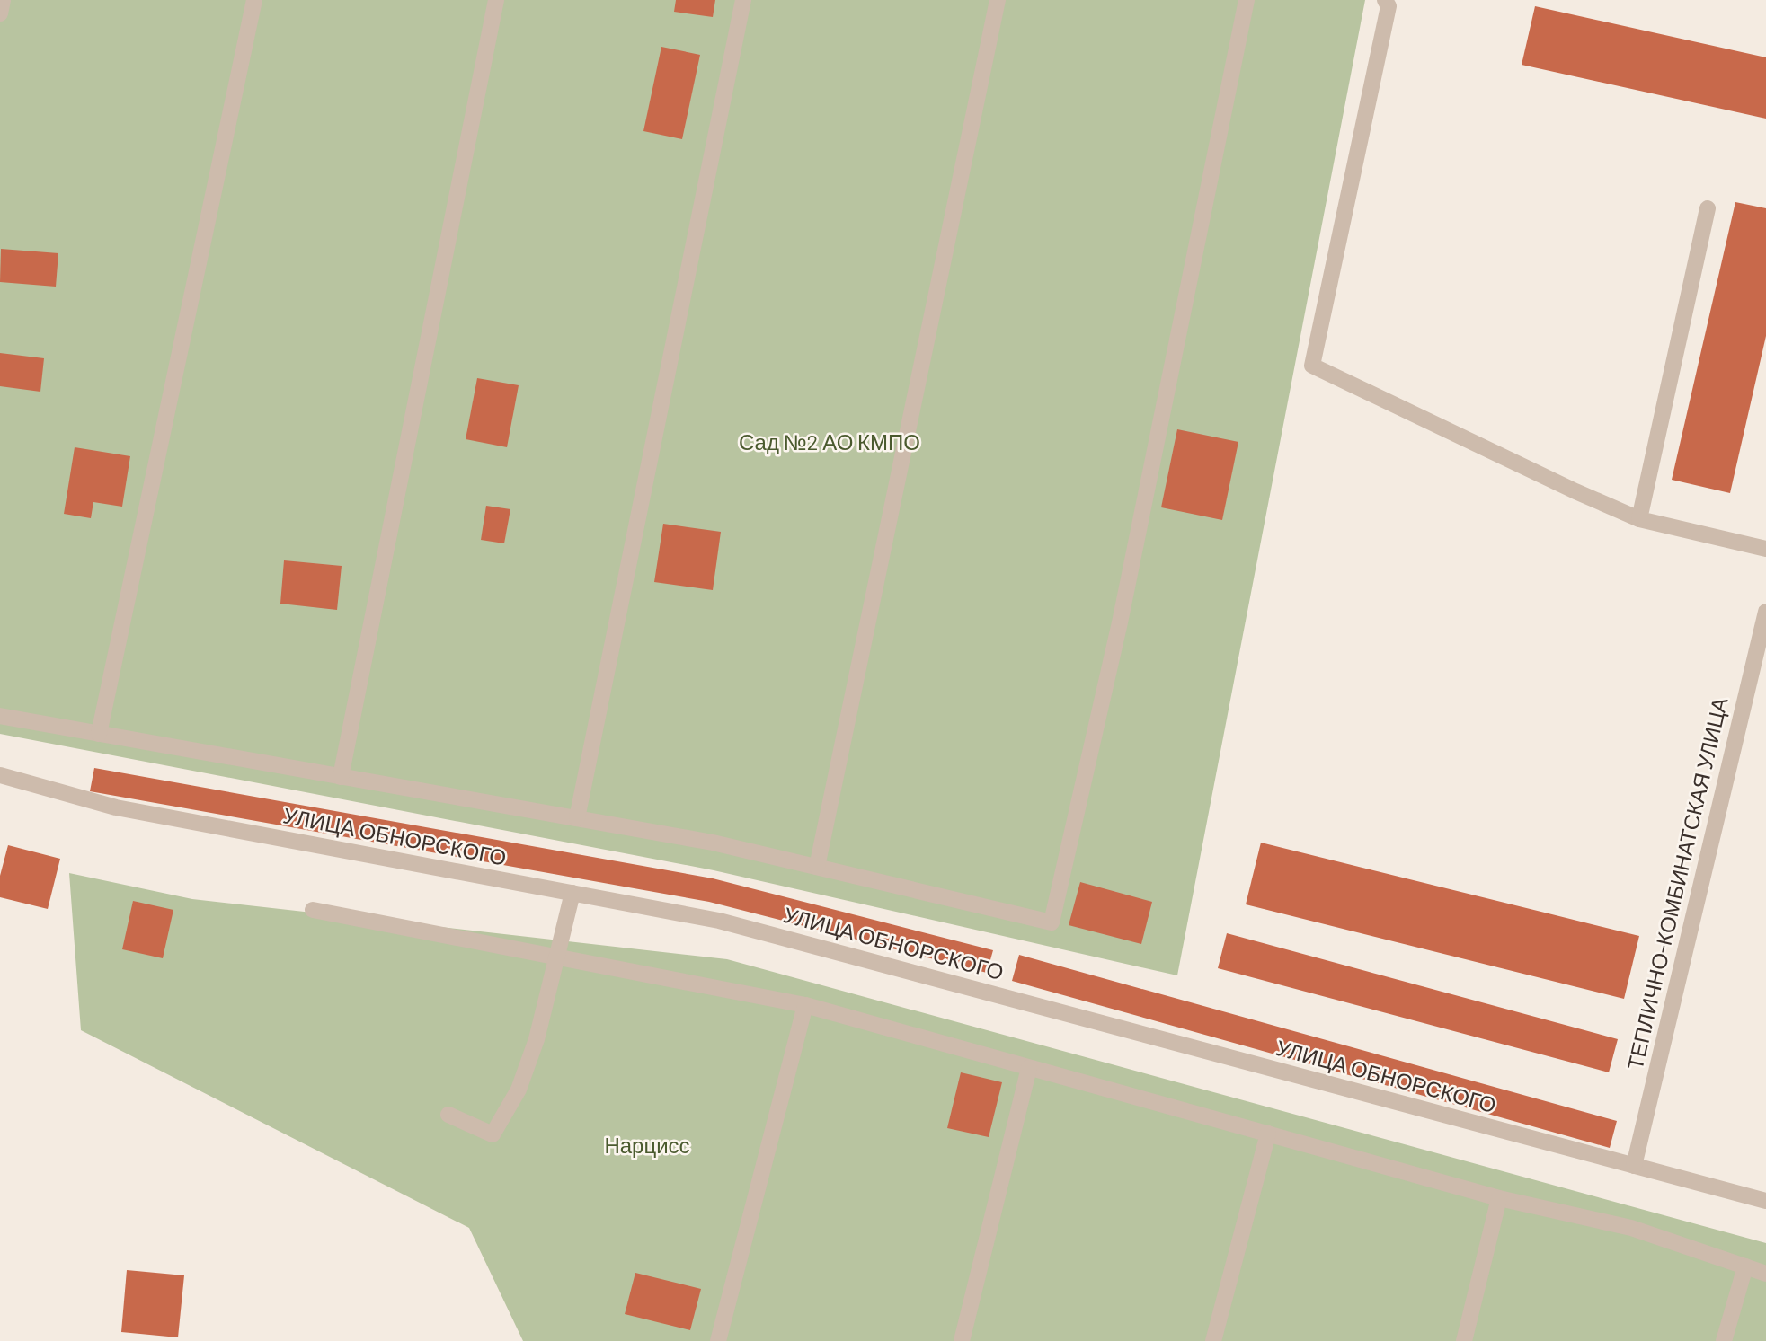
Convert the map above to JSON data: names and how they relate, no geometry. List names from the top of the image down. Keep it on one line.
{"streets":{"street":["УЛИЦА ОБНОРСКОГО","ТЕПЛИЧНО-КОМБИНАТСКАЯ УЛИЦА"]},"crossings":[["УЛИЦА ОБНОРСКОГО","ТЕПЛИЧНО-КОМБИНАТСКАЯ УЛИЦА"]],"parks":["Сад №2 АО КМПО","Нарцисс"]}
